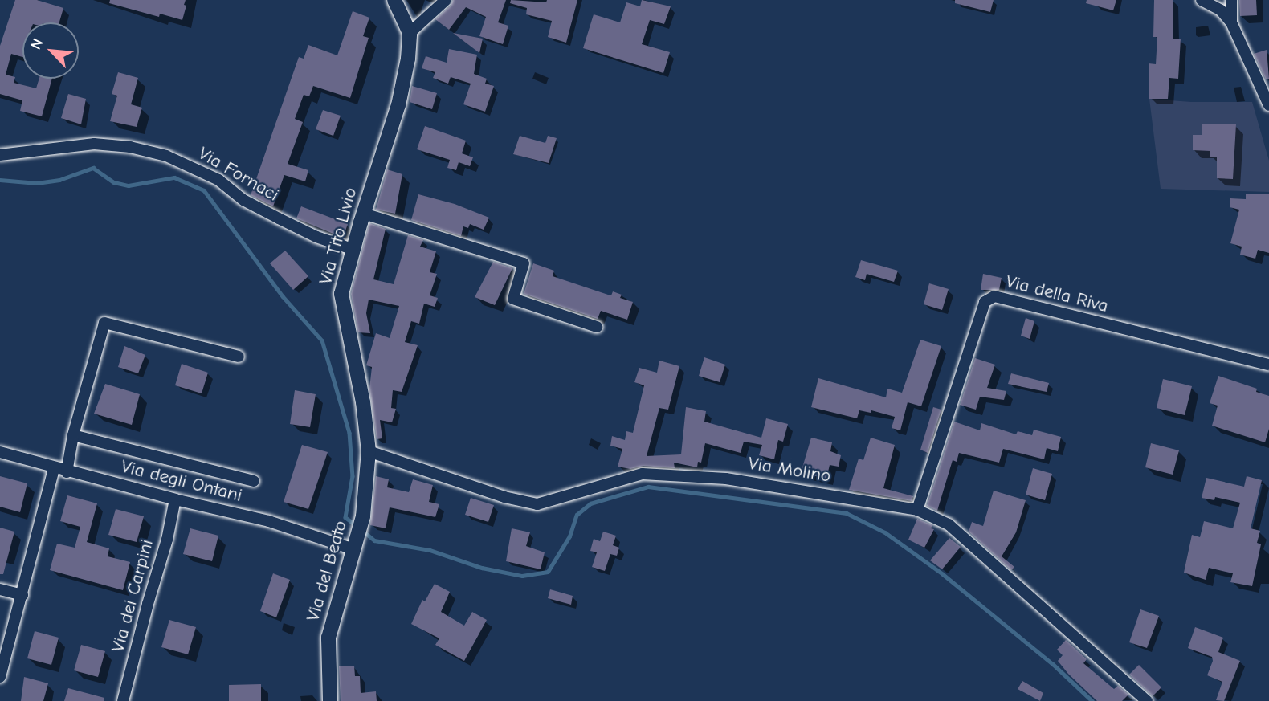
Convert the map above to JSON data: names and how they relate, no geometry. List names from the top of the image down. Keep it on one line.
{"streets":{"street":["Via Fornaci","Via Tito Livio","Via della Riva","Via Molino","Via degli Ontani","Via del Beato","Via dei Carpini"]},"crossings":[["Via Fornaci","Via Tito Livio"],["Via Tito Livio","Via Molino"],["Via Tito Livio","Via del Beato"],["Via della Riva","Via Molino"],["Via Molino","Via del Beato"],["Via degli Ontani","Via del Beato"],["Via degli Ontani","Via dei Carpini"]],"north":"top left"}
